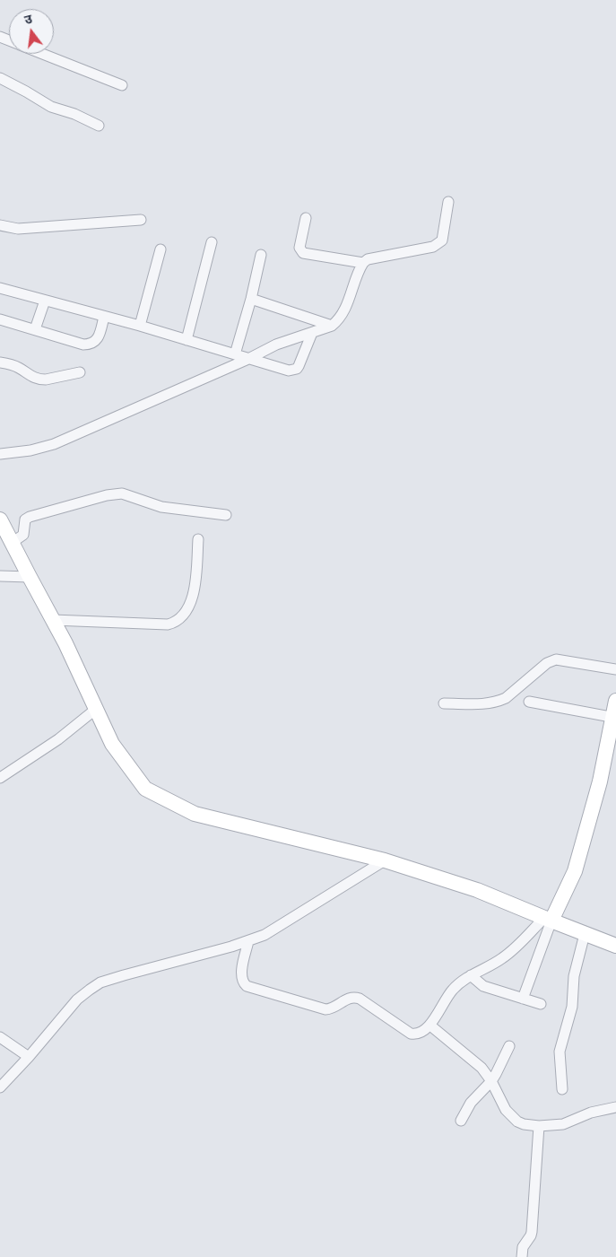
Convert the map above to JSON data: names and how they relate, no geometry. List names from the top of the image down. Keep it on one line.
{"north":"top"}
